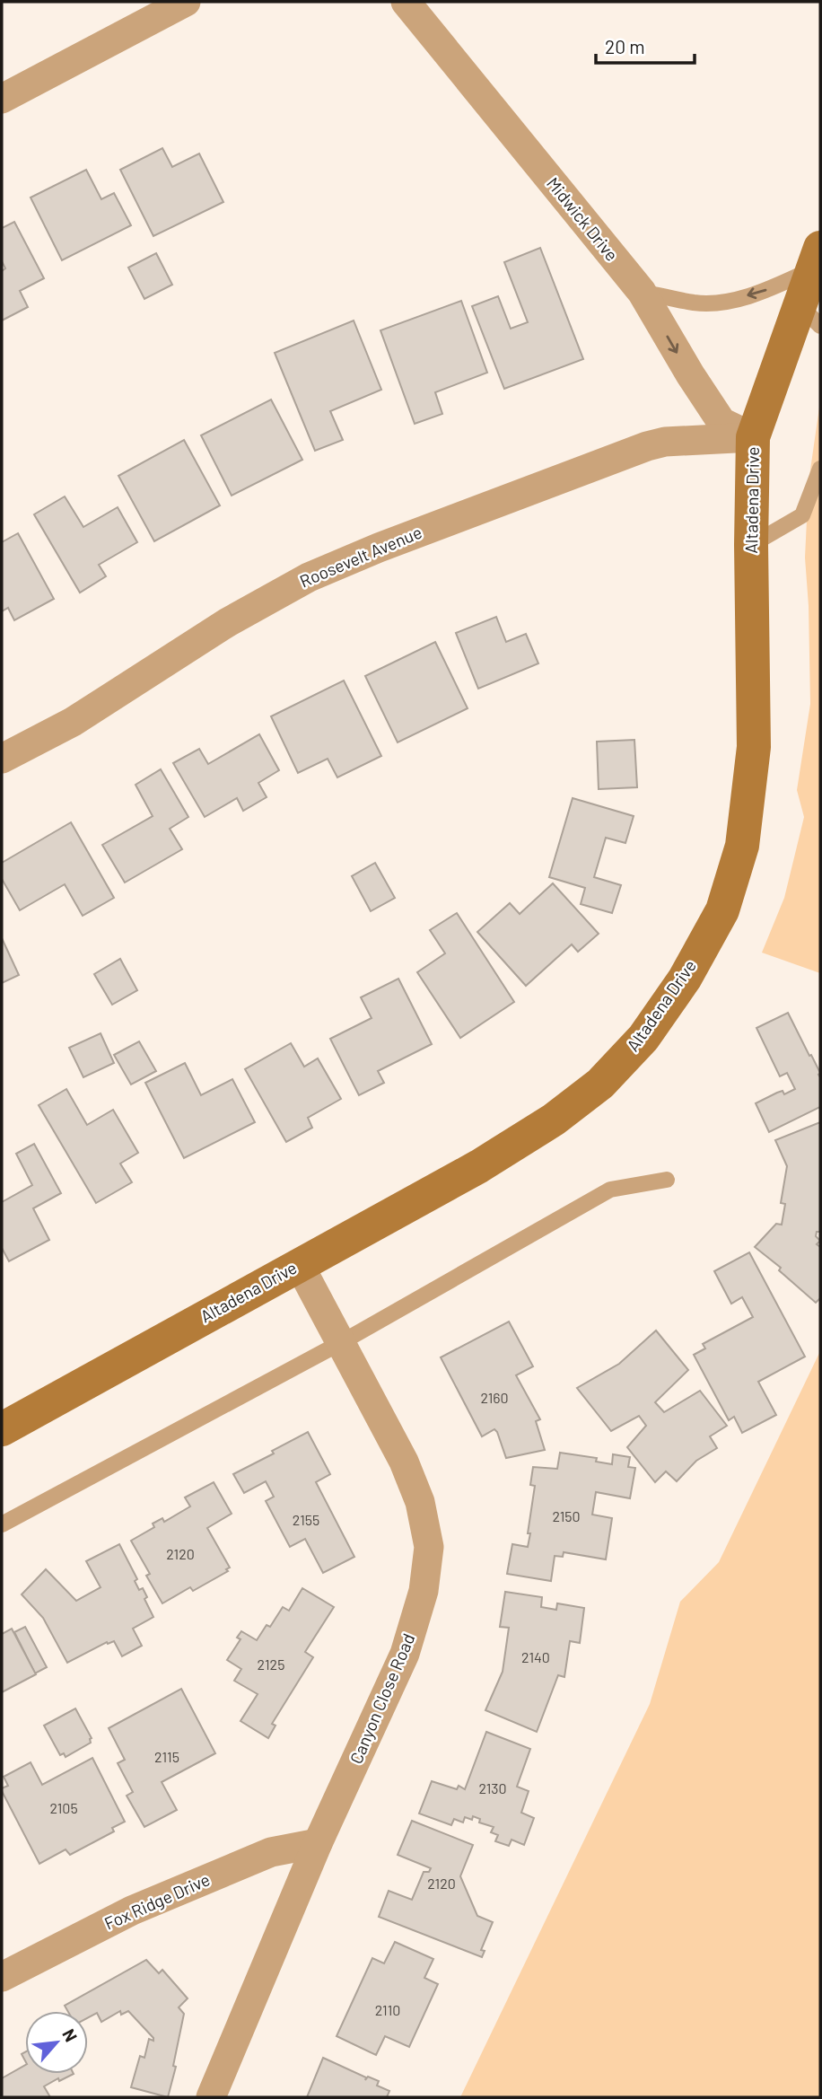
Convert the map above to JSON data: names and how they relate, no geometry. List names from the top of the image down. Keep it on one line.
{"streets":{"main road":["Altadena Drive"],"street":["Midwick Drive","Roosevelt Avenue","Canyon Close Road","Fox Ridge Drive"]},"crossings":[["Midwick Drive","Altadena Drive"],["Midwick Drive","Roosevelt Avenue"],["Altadena Drive","Roosevelt Avenue"],["Altadena Drive","Canyon Close Road"],["Canyon Close Road","Fox Ridge Drive"]],"house_numbers":["2160","2150","2155","2120","2140","2125","2115","2130","2105","2120","2110"],"scale_bar":"20 m","north":"top right"}
